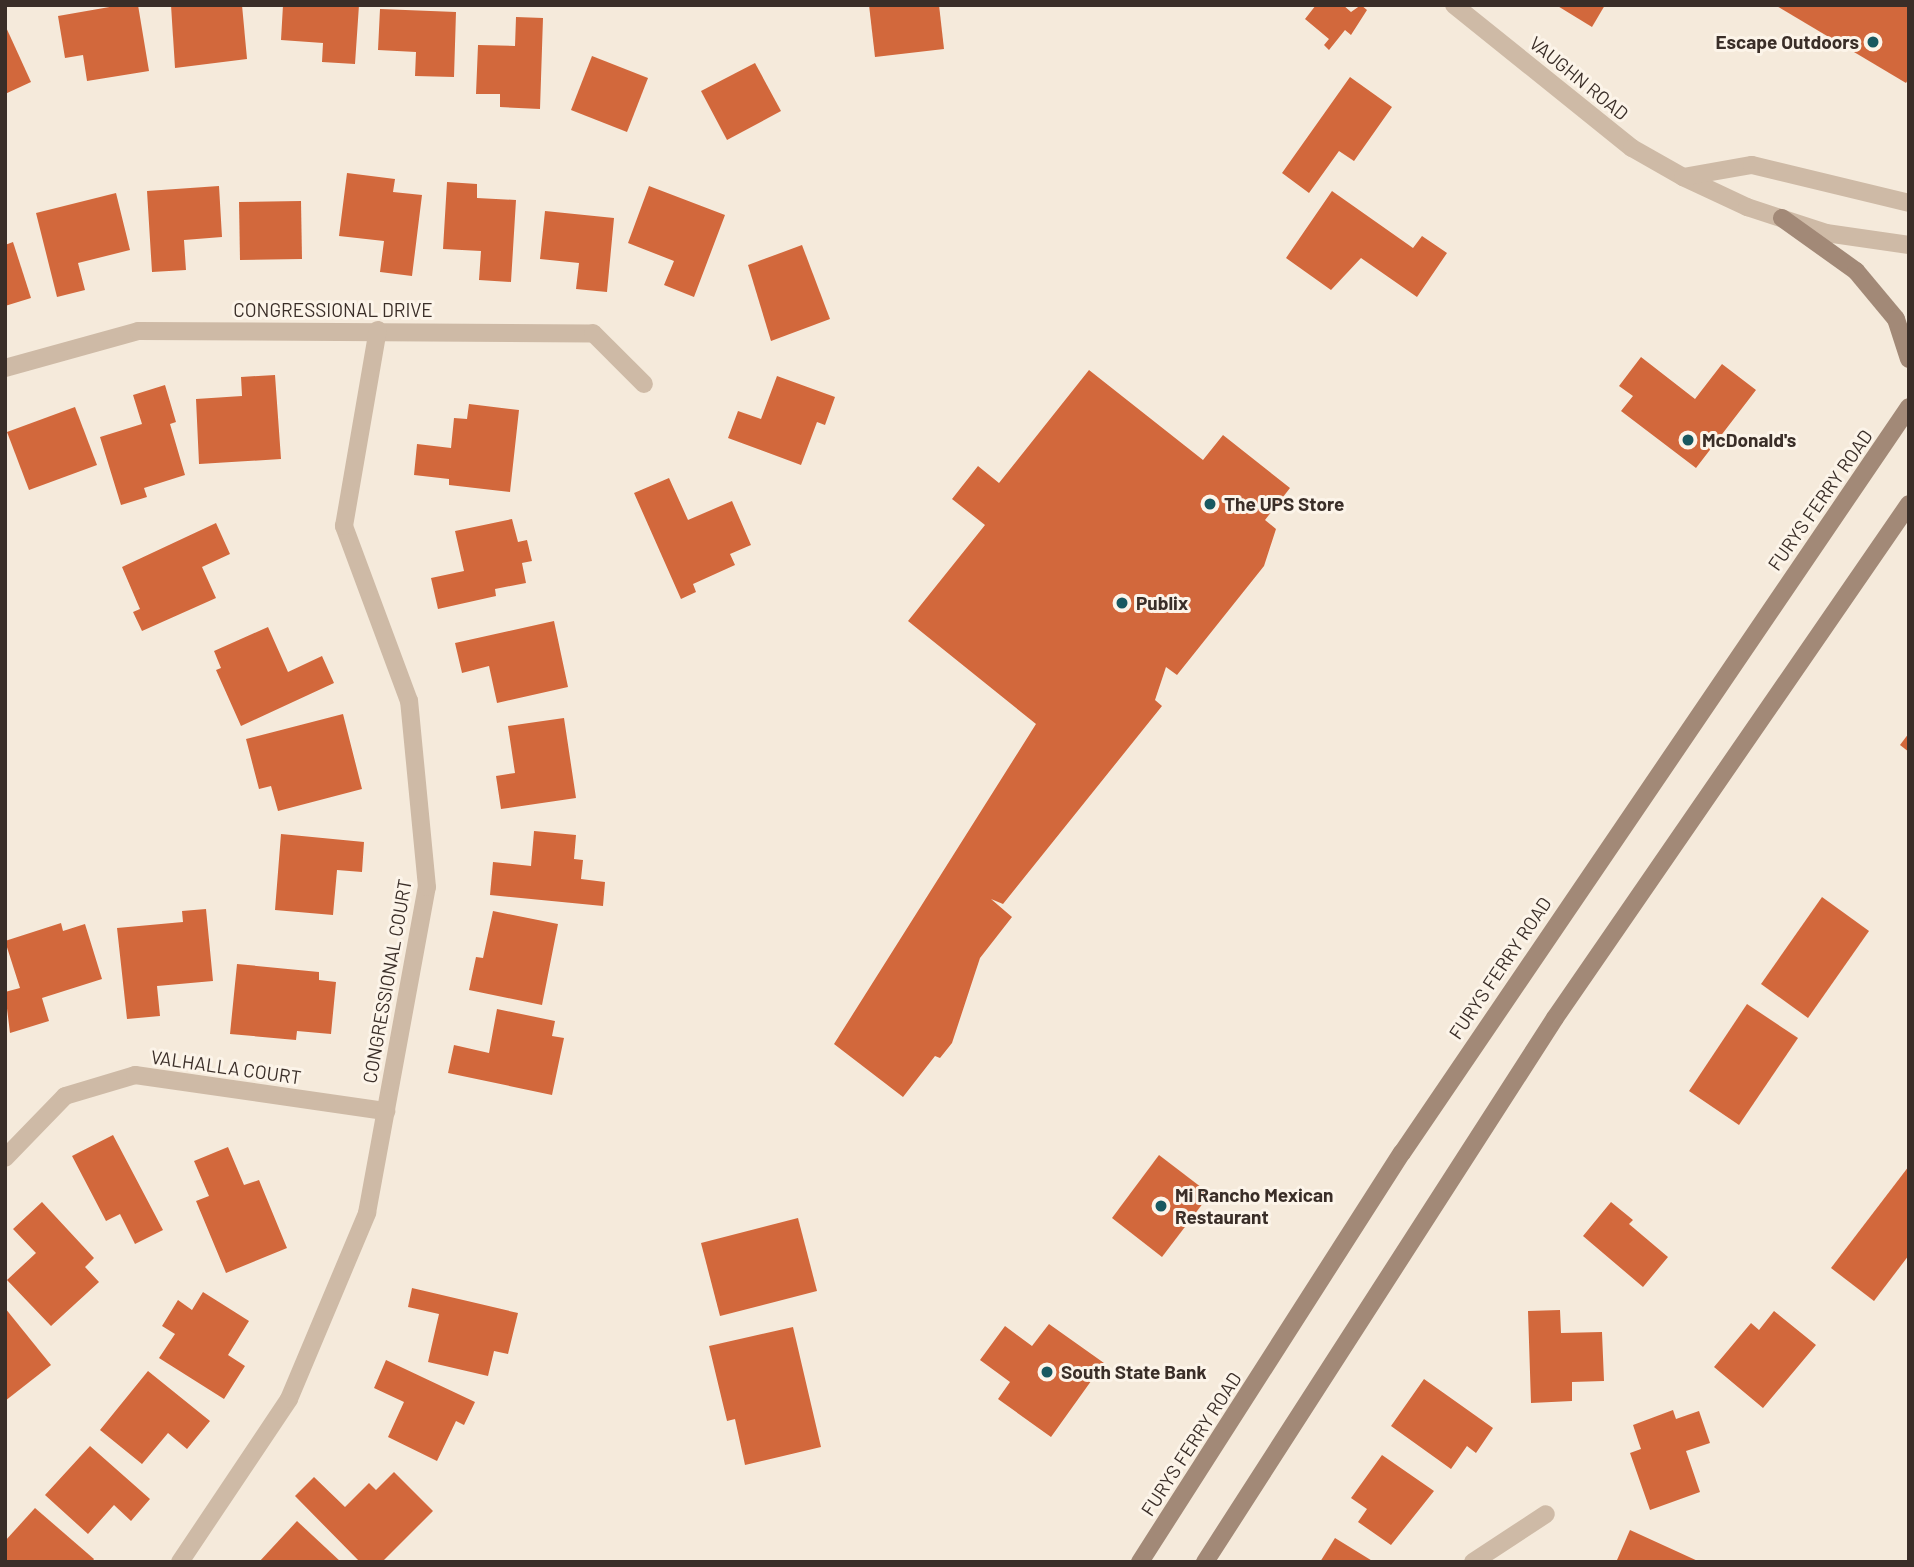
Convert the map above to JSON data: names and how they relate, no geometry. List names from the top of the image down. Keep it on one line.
{"streets":{"main road":["FURYS FERRY ROAD"],"street":["VAUGHN ROAD","CONGRESSIONAL DRIVE","CONGRESSIONAL COURT","VALHALLA COURT"]},"crossings":[["CONGRESSIONAL DRIVE","CONGRESSIONAL COURT"],["CONGRESSIONAL COURT","VALHALLA COURT"]],"places":["Escape Outdoors","McDonald's","The UPS Store","Publix","Mi Rancho Mexican Restaurant","South State Bank"]}
